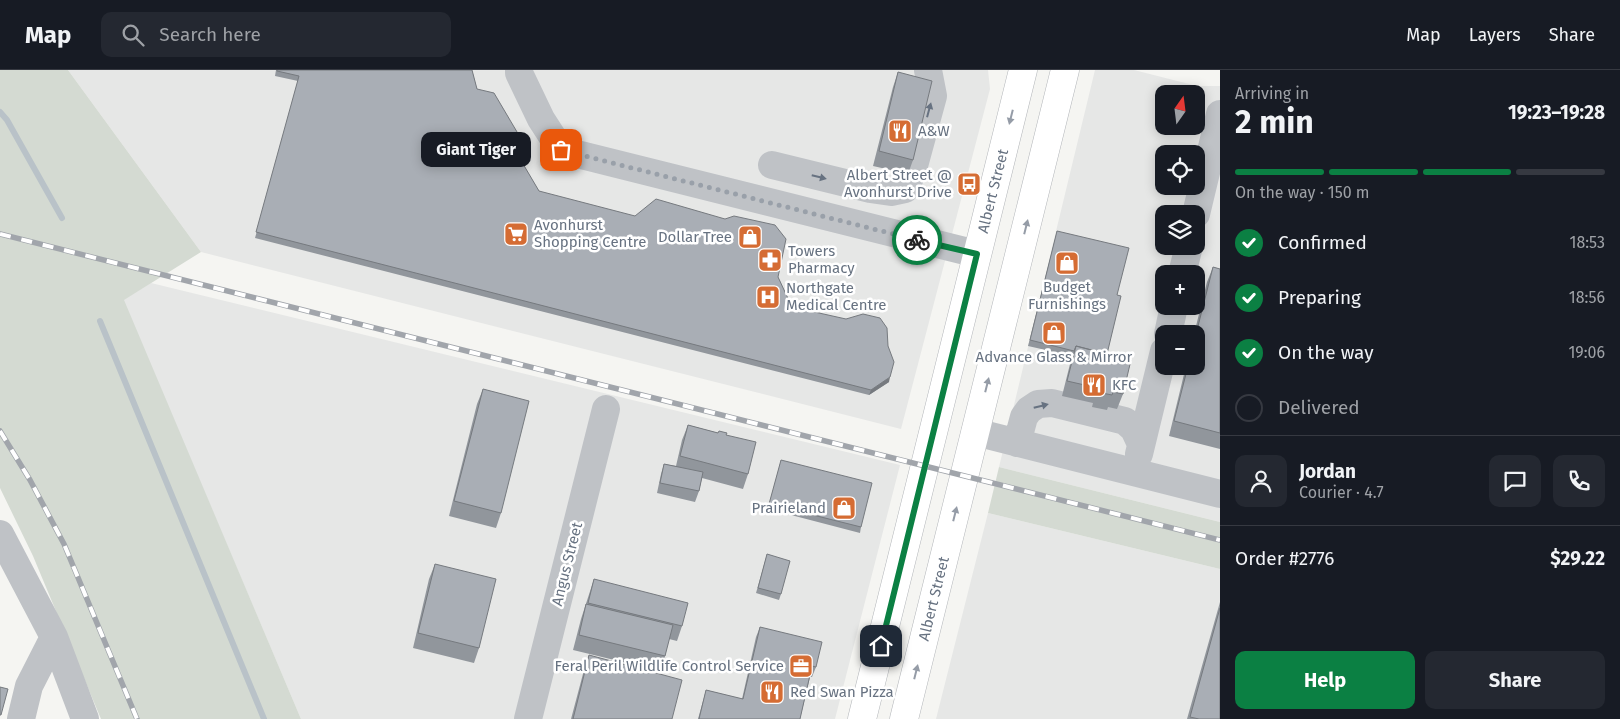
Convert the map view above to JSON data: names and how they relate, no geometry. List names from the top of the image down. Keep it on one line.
{"streets":{"main road":["Albert Street"],"street":["Angus Street"]},"places":{"restaurant":["A&W","KFC","Red Swan Pizza"],"other":["Giant Tiger"],"bus stop":["Albert Street @ Avonhurst Drive"],"supermarket":["Avonhurst Shopping Centre"],"shop":["Dollar Tree","Budget Furnishings","Advance Glass & Mirror","Prairieland"],"pharmacy":["Towers Pharmacy"],"hospital":["Northgate Medical Centre"],"office":["Feral Peril Wildlife Control Service"]},"north":"top","page":{"header":"Map","search":"Search here","nav":["Map","Layers","Share"],"heading":["2 min","Arriving in","19:23–19:28"],"panel":["Jordan","Courier · 4.7","Order #2776","$29.22"],"map_buttons":["+","−"],"bubble":"Giant Tiger","bar":"On the way · 150 m","list":[["Confirmed","18:53"],["Preparing","18:56"],["On the way","19:06"],"Delivered"],"buttons":["Help","Share"]}}
